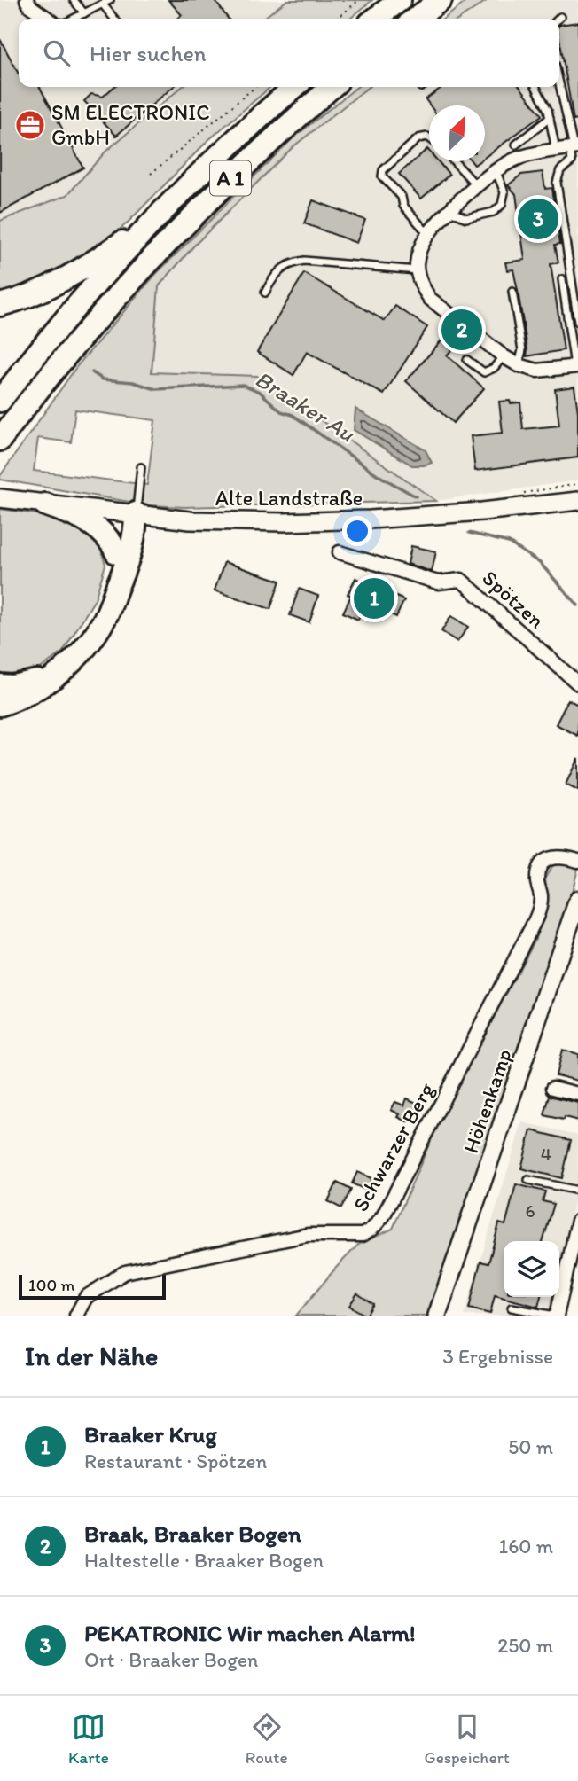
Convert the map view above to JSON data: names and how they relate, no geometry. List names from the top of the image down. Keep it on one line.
{"streets":{"highway":["A 1"],"main road":["Alte Landstraße","Höhenkamp"],"street":["Spötzen","Schwarzer Berg"]},"water":["Braaker Au"],"places":{"office":["SM ELECTRONIC GmbH"]},"house_numbers":["4","6"],"scale_bar":"100 m","north":"top right","page":{"search":"Hier suchen","pins":["3","2","1"],"scale":"100 m","heading":["In der Nähe","3 Ergebnisse"],"list":[{"mark":"1","name":"Braaker Krug","note":"Restaurant · Spötzen","value":"50 m"},{"mark":"2","name":"Braak, Braaker Bogen","note":"Haltestelle · Braaker Bogen","value":"160 m"},{"mark":"3","name":"PEKATRONIC Wir machen Alarm!","note":"Ort · Braaker Bogen","value":"250 m"}],"nav":["Karte","Route","Gespeichert"]}}
